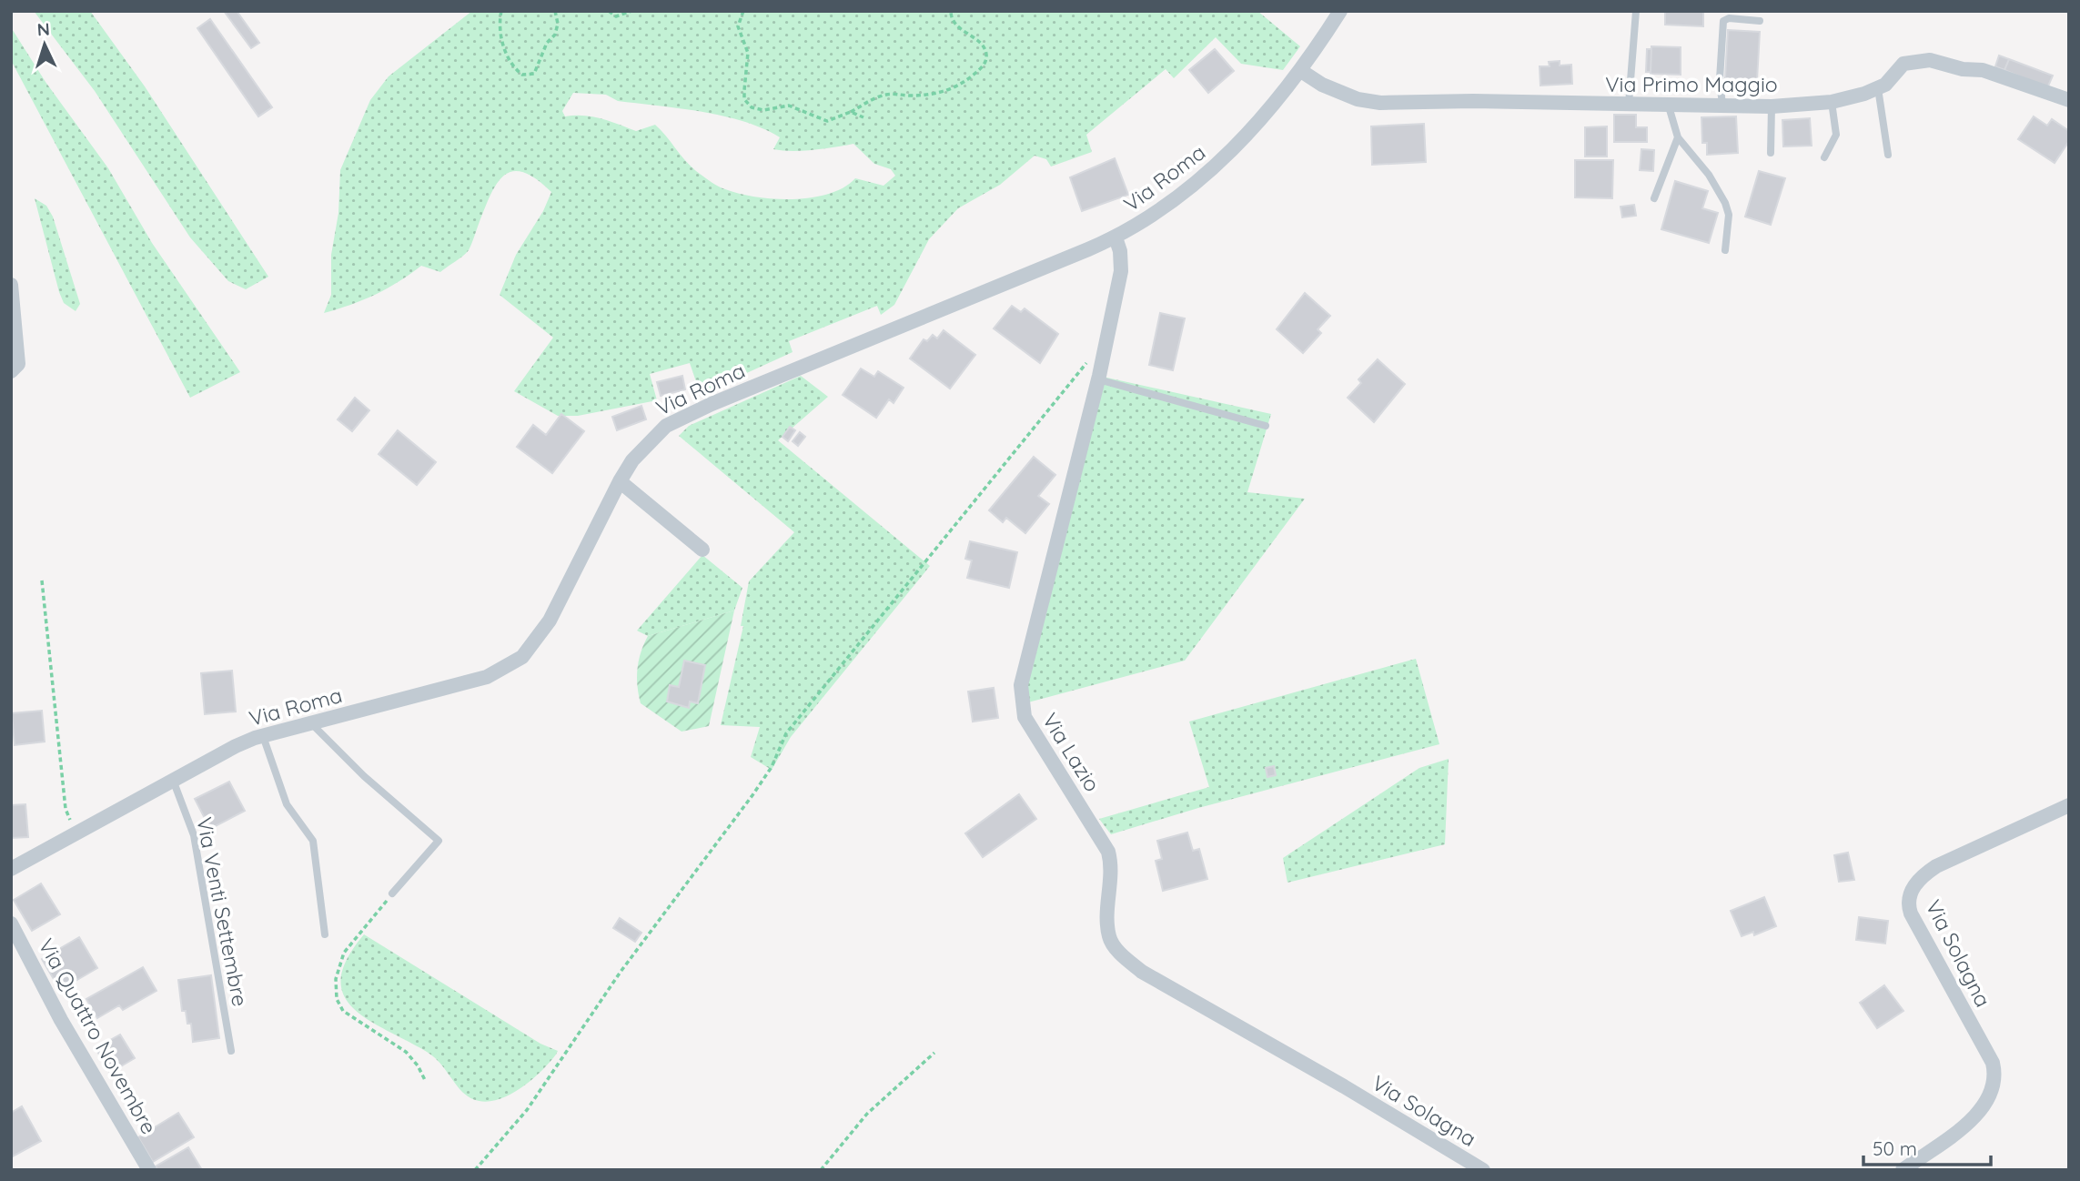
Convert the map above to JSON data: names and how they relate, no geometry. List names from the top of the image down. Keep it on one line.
{"streets":{"street":["Via Primo Maggio","Via Roma","Via Lazio","Via Solagna","Via Quattro Novembre"],"lane":["Via Venti Settembre"]},"crossings":[["Via Primo Maggio","Via Roma"],["Via Roma","Via Lazio"],["Via Roma","Via Venti Settembre"],["Via Lazio","Via Solagna"]],"scale_bar":"50 m","north":"top"}
